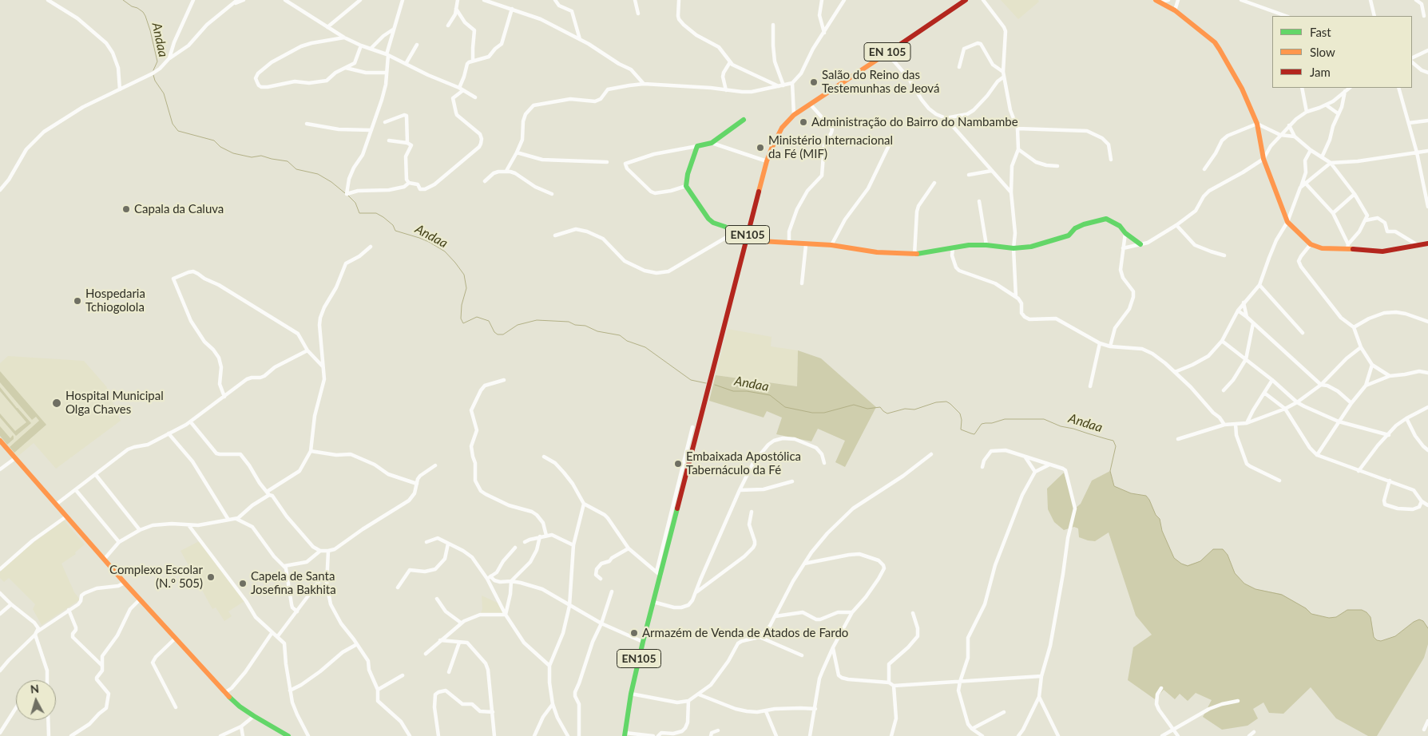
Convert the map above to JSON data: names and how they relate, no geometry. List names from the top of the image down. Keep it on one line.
{"streets":{"main road":["EN 105","EN105"]},"crossings":[["EN 105","EN105"]],"water":["Andaa"],"places":["Salão do Reino das Testemunhas de Jeová","Administração do Bairro do Nambambe","Ministério Internacional da Fé (MIF)","Capala da Caluva","Hospedaria Tchiogolola","Hospital Municipal Olga Chaves","Embaixada Apostólica Tabernáculo da Fé","Complexo Escolar (N.º 505)","Capela de Santa Josefina Bakhita","Armazém de Venda de Atados de Fardo"],"legend":["Fast","Slow","Jam"],"north":"top"}
